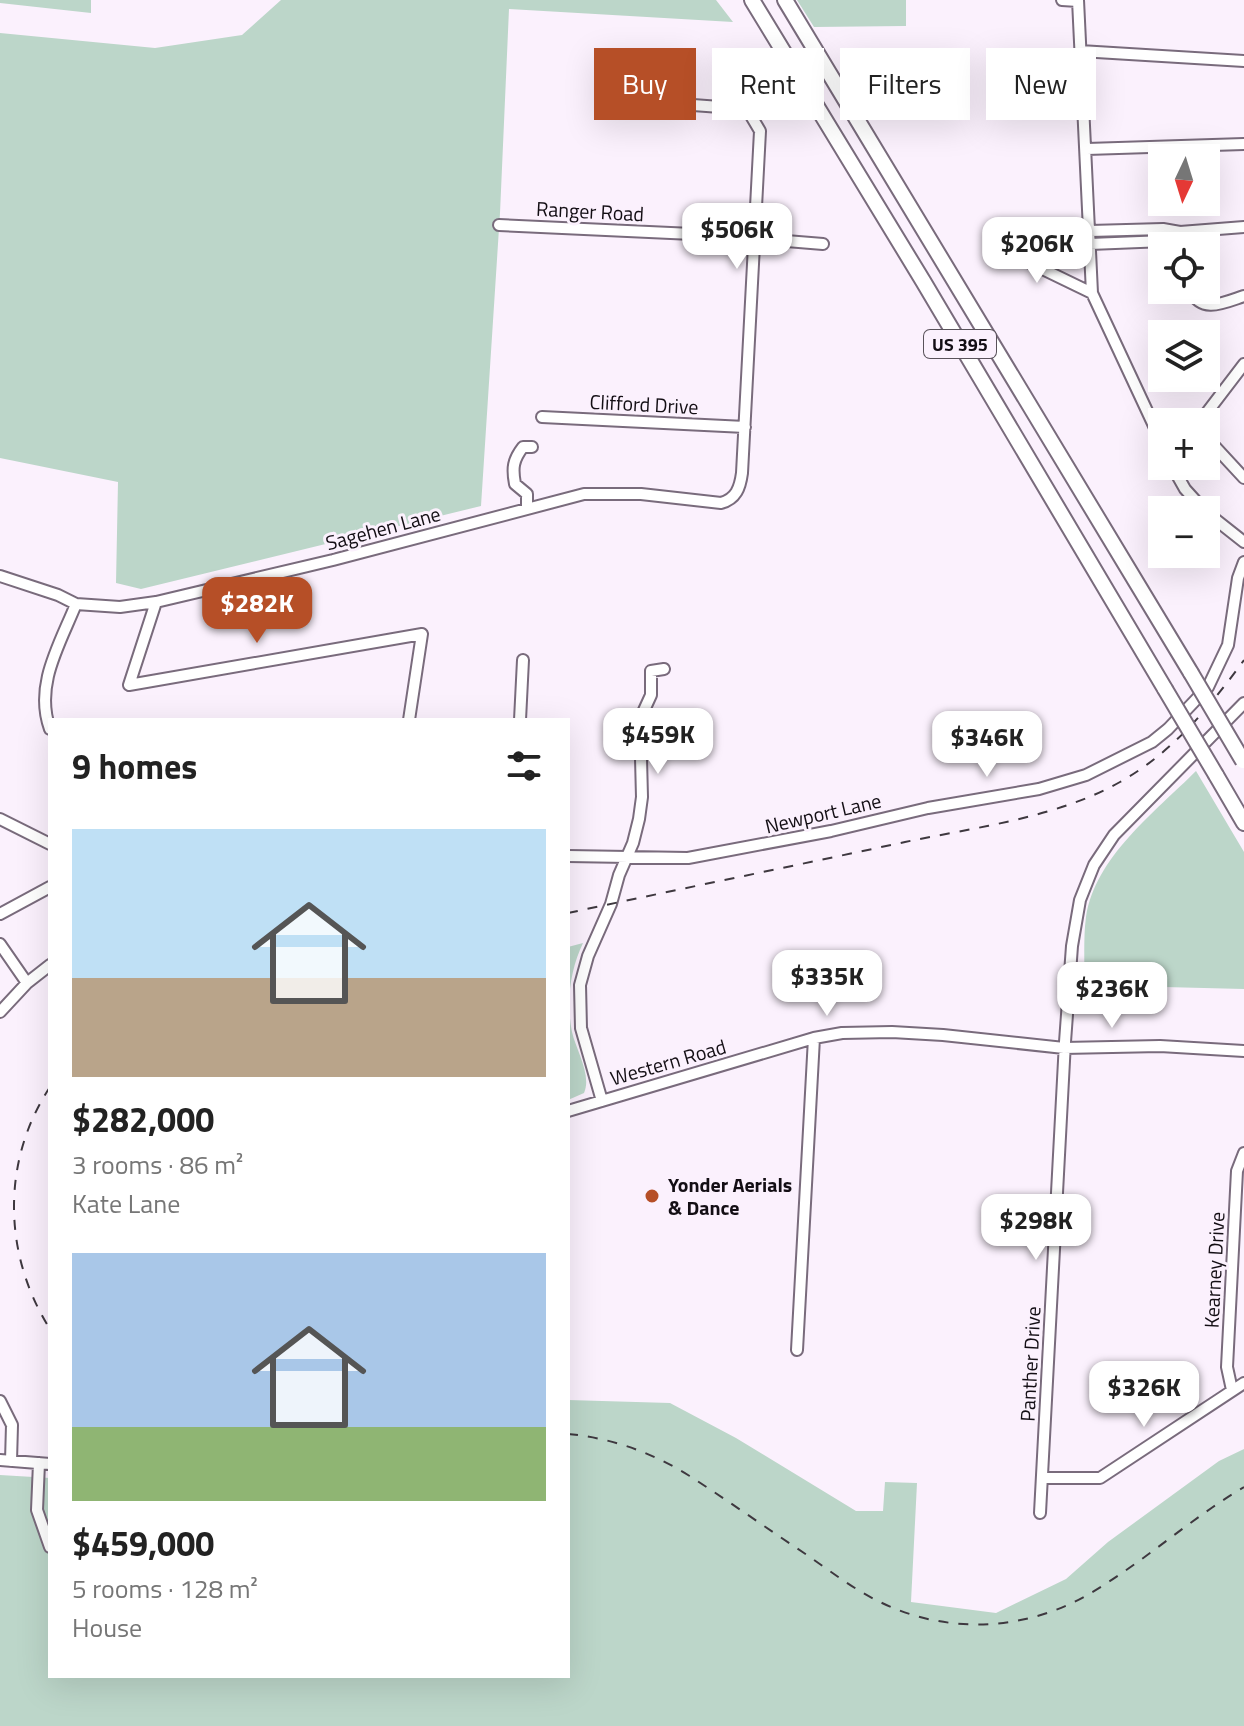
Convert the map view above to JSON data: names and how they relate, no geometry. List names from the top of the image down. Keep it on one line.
{"streets":{"highway":["US 395"],"street":["Ranger Road","Clifford Drive","Sagehen Lane","Newport Lane","Western Road","Kearney Drive","Panther Drive"]},"crossings":[["Clifford Drive","Sagehen Lane"],["Western Road","Panther Drive"]],"places":["Yonder Aerials & Dance"],"north":"bottom","page":{"chip":["Buy","Rent","Filters","New"],"map_buttons":["+","−"],"price":["$506K","$206K","$282K","$459K","$346K","$335K","$236K","$298K","$326K"],"heading":"9 homes","list":[{"name":"$282,000","note":"3 rooms · 86 m² · Kate Lane"},{"name":"$459,000","note":"5 rooms · 128 m² · House"}]}}
